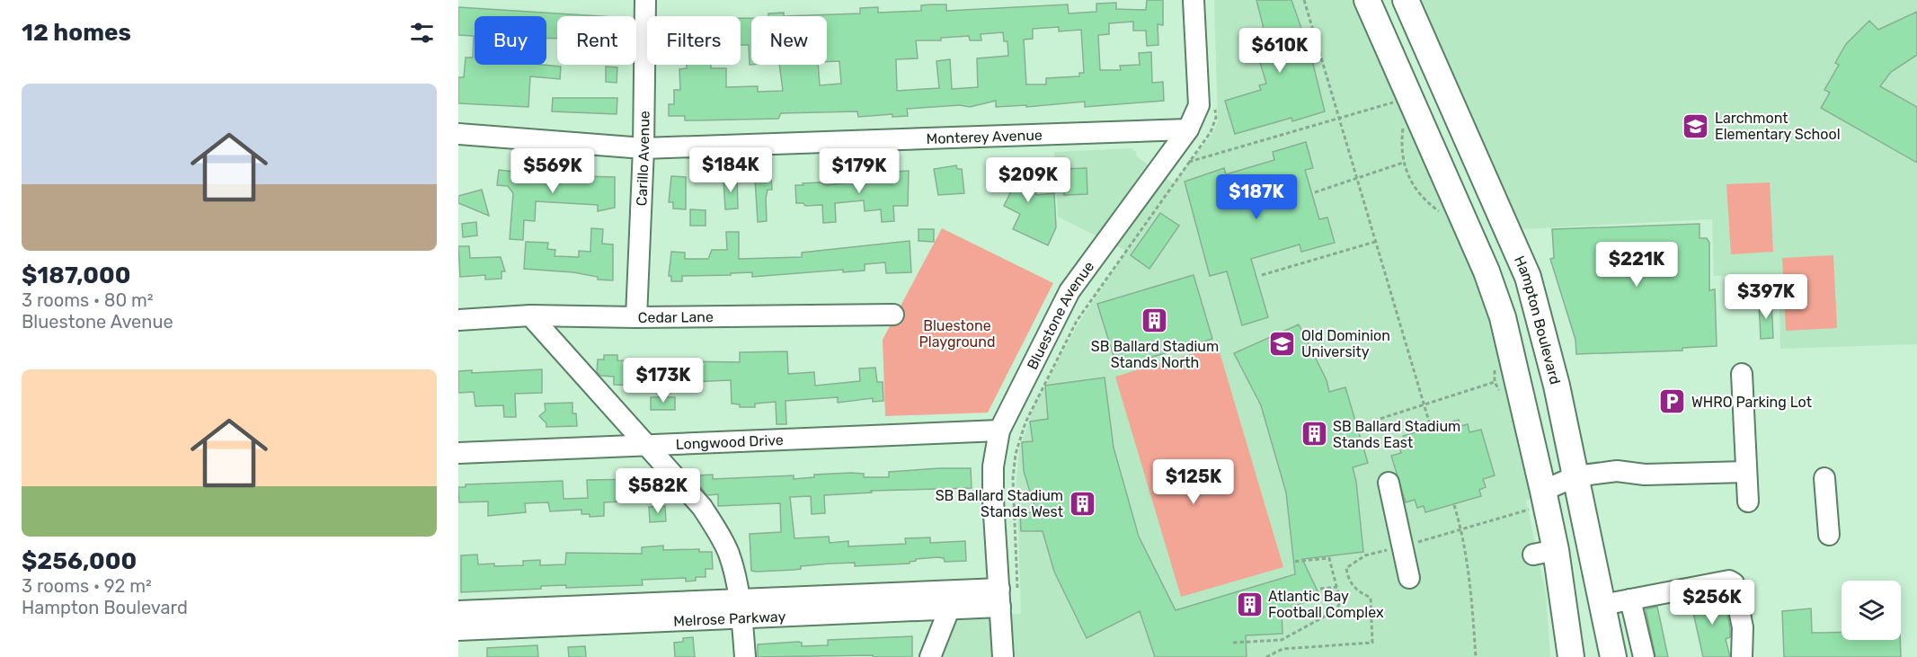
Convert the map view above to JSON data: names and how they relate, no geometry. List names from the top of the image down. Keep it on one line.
{"streets":{"main road":["Hampton Boulevard"],"street":["Monterey Avenue","Carillo Avenue","Cedar Lane","Bluestone Avenue","Longwood Drive","Melrose Parkway"]},"crossings":[["Monterey Avenue","Carillo Avenue"],["Monterey Avenue","Bluestone Avenue"],["Carillo Avenue","Cedar Lane"],["Bluestone Avenue","Longwood Drive"],["Bluestone Avenue","Melrose Parkway"]],"parks":["Bluestone Playground"],"places":{"school or university":["Larchmont Elementary School","Old Dominion University"],"building":["SB Ballard Stadium Stands North","SB Ballard Stadium Stands East","SB Ballard Stadium Stands West","Atlantic Bay Football Complex"],"parking":["WHRO Parking Lot"]},"page":{"heading":"12 homes","chip":["Buy","Rent","Filters","New"],"price":["$610K","$184K","$569K","$179K","$209K","$187K","$221K","$397K","$173K","$125K","$582K","$256K"],"list":[{"name":"$187,000","note":"3 rooms · 80 m² · Bluestone Avenue"},{"name":"$256,000","note":"3 rooms · 92 m² · Hampton Boulevard"}]}}
